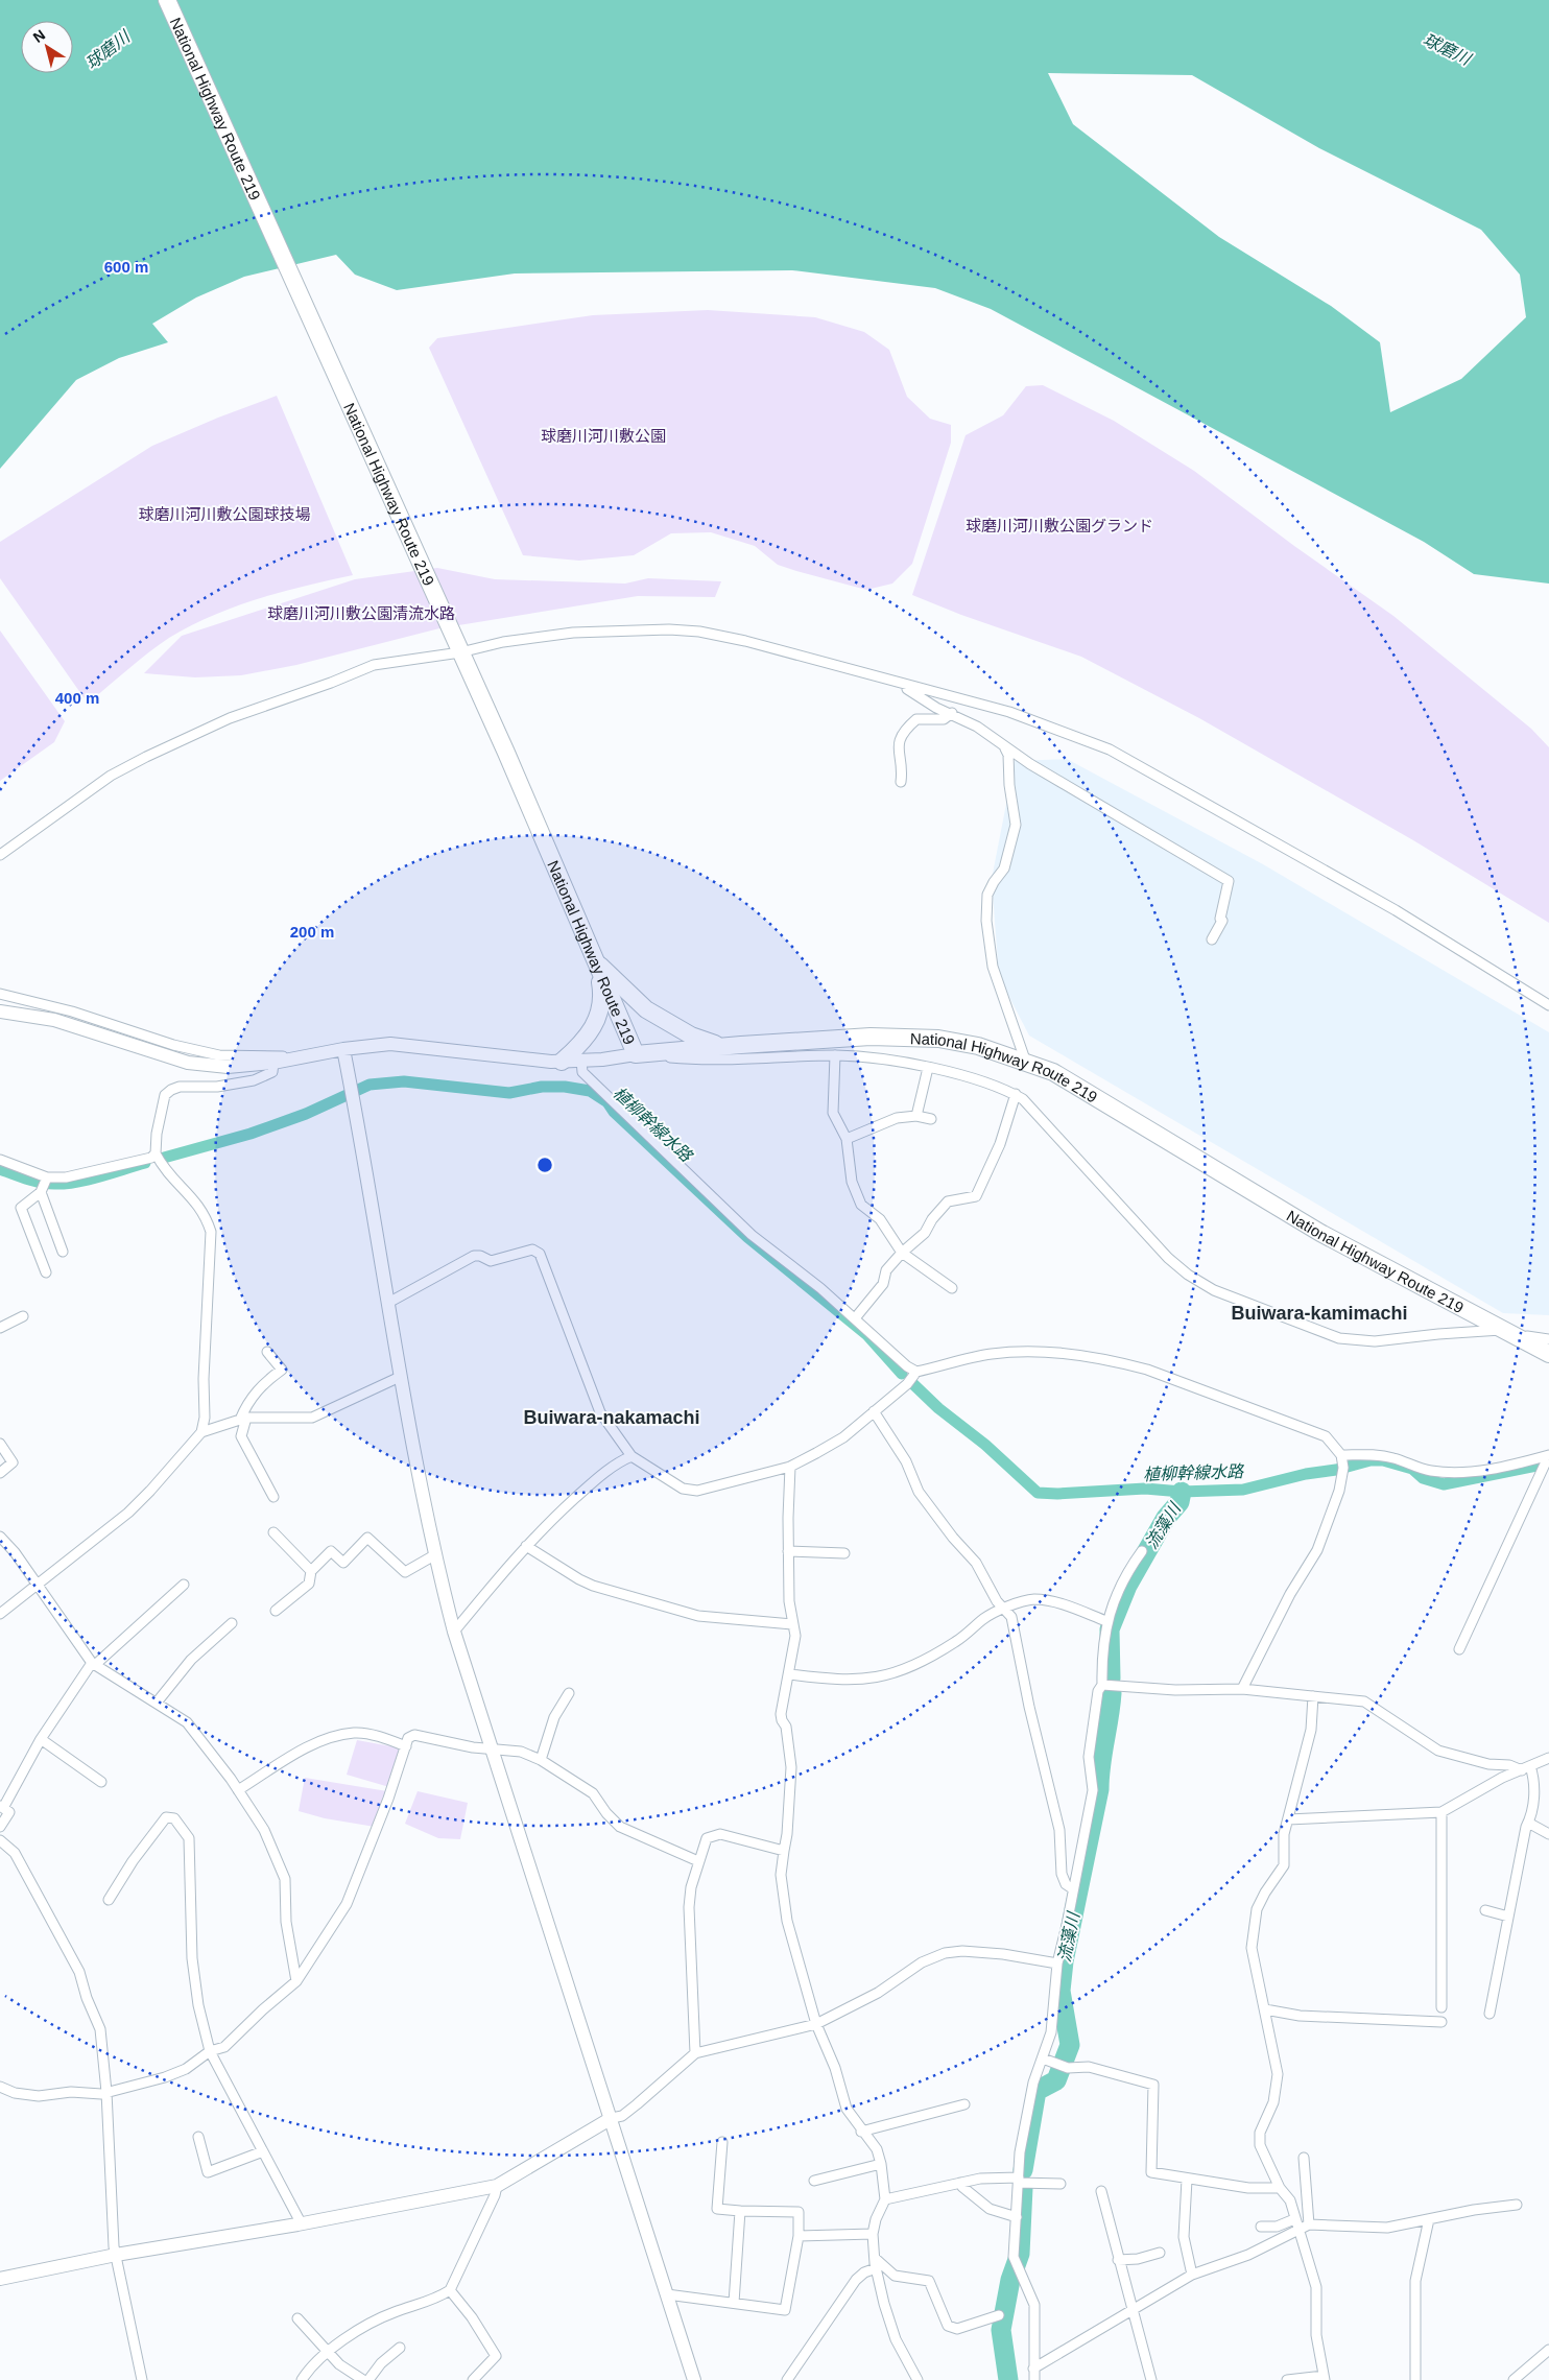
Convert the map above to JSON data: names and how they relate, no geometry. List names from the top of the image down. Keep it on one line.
{"streets":{"highway":["National Highway Route 219"]},"districts":["Buiwara-kamimachi","Buiwara-nakamachi"],"water":["球磨川","植柳幹線水路","流藻川"],"parks":["球磨川河川敷公園","球磨川河川敷公園球技場","球磨川河川敷公園グランド","球磨川河川敷公園清流水路"],"north":"top left","rings":["600 m","400 m","200 m"]}
